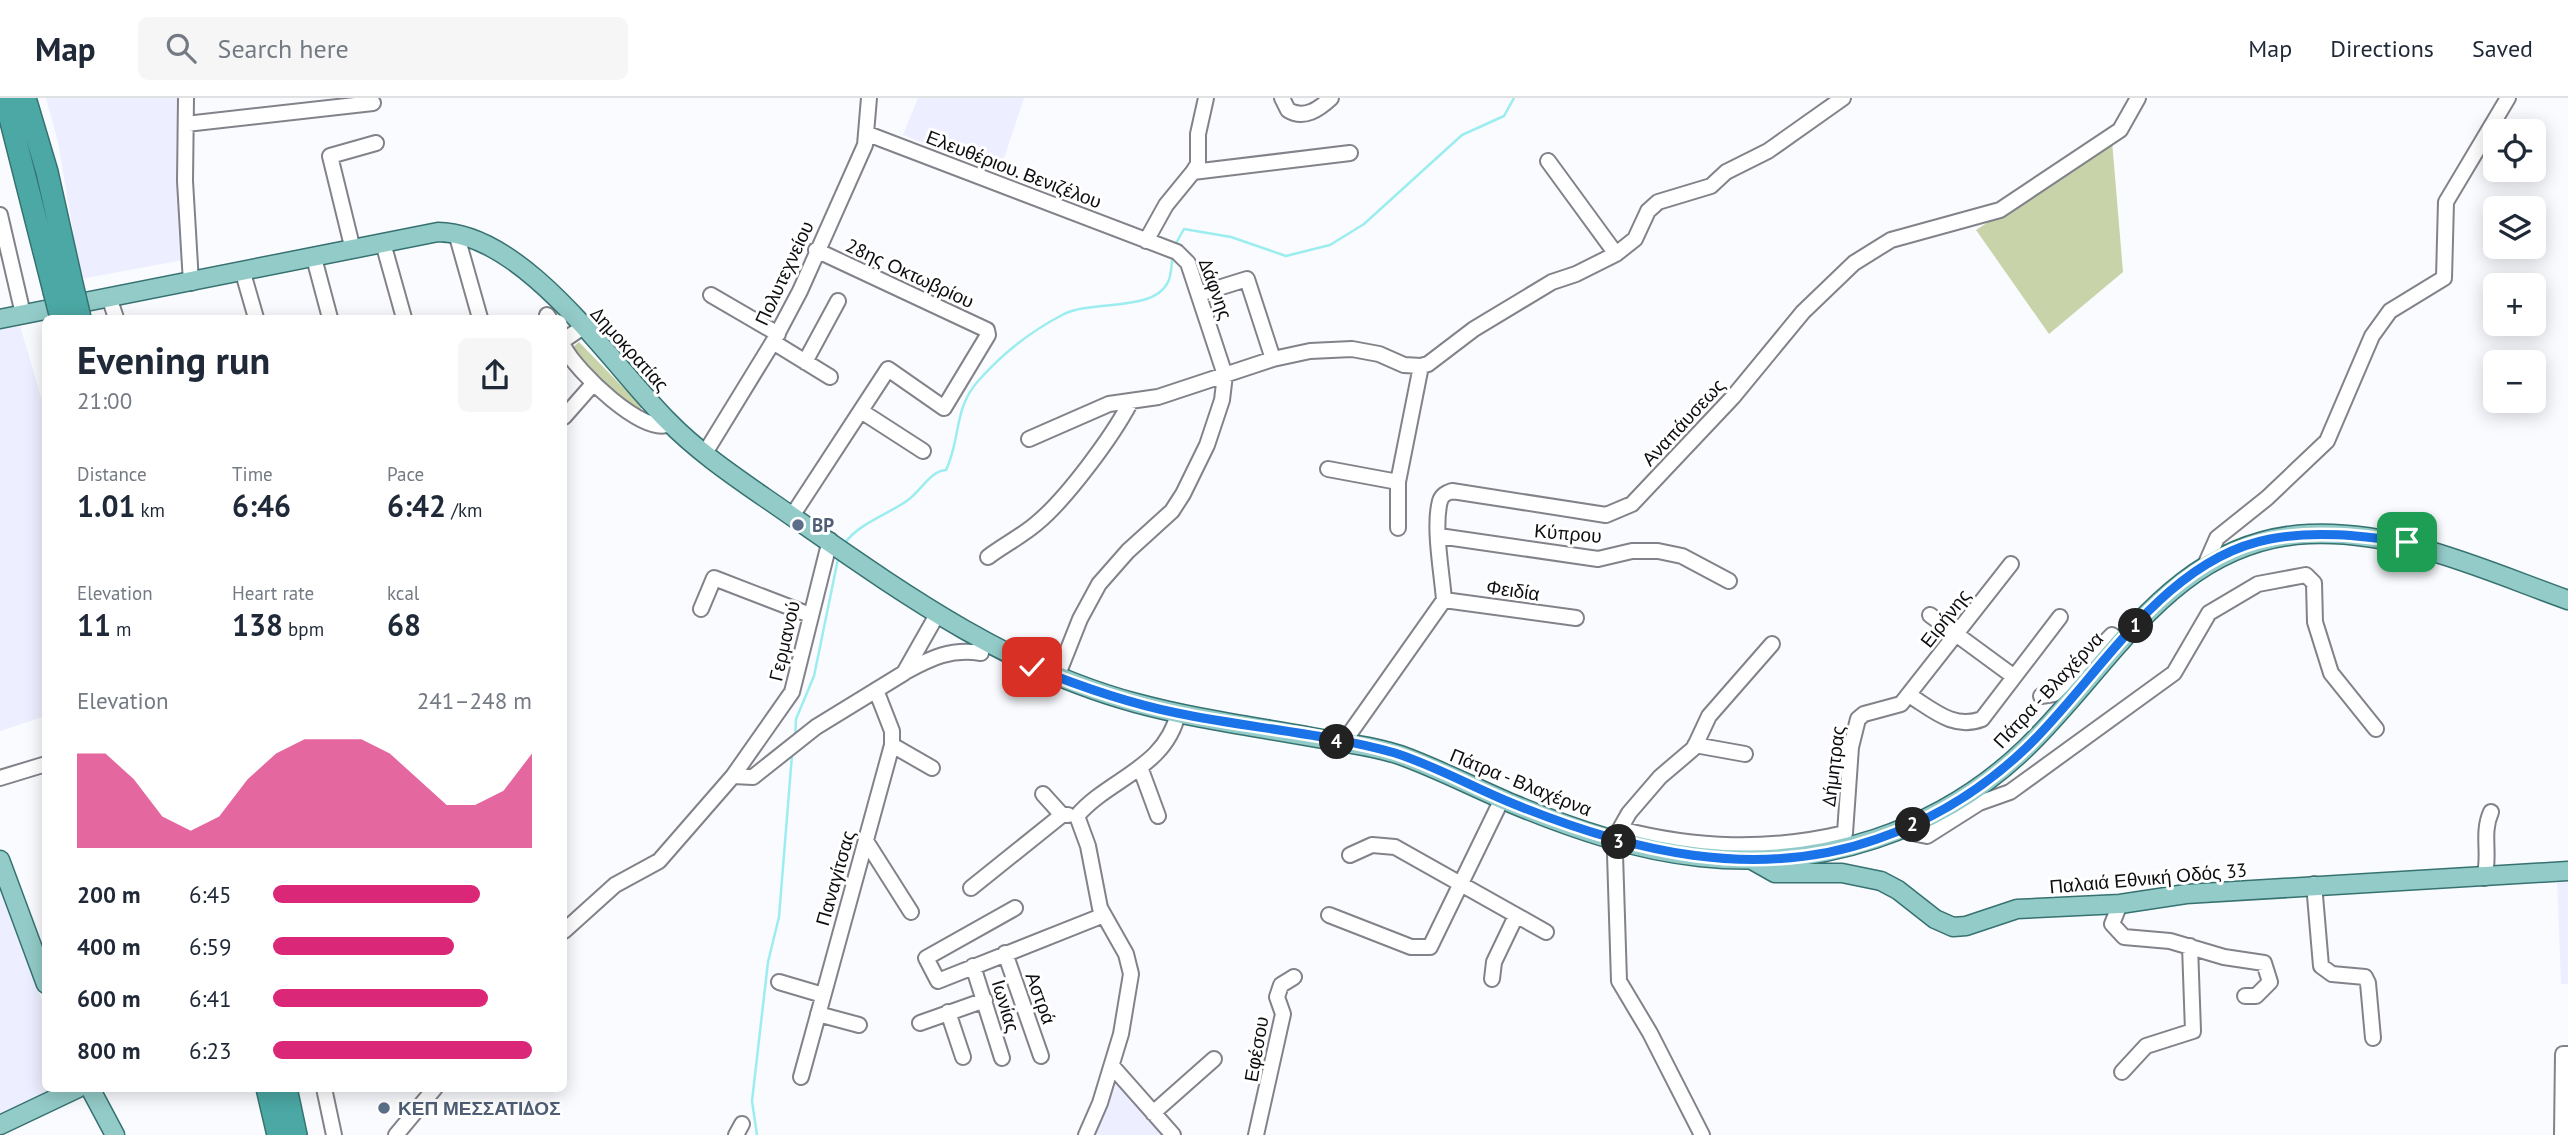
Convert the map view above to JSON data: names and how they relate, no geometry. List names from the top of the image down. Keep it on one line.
{"streets":{"main road":["Δημοκρατίας","Πάτρα - Βλαχέρνα","Παλαιά Εθνική Οδός 33"],"street":["Ελευθέριου. Βενιζέλου","Πολυτεχνείου","28ης Οκτωβρίου","Δάφνης","Αναπάυσεως","Κύπρου","Φειδία","Ειρήνης","Γερμανού","Δήμητρας","Παναγίτσας","Αστρά","Ιωνίας","Εφέσου"]},"crossings":[["Ελευθέριου. Βενιζέλου","Πολυτεχνείου"],["Ελευθέριου. Βενιζέλου","Δάφνης"],["Πολυτεχνείου","28ης Οκτωβρίου"],["Πολυτεχνείου","Δημοκρατίας"],["Δημοκρατίας","Γερμανού"],["Δημοκρατίας","Πάτρα - Βλαχέρνα"],["Αναπάυσεως","Κύπρου"],["Αναπάυσεως","Φειδία"],["Ειρήνης","Δήμητρας"],["Πάτρα - Βλαχέρνα","Δήμητρας"],["Πάτρα - Βλαχέρνα","Παλαιά Εθνική Οδός 33"]],"places":["BP","ΚΕΠ ΜΕΣΣΑΤΙΔΟΣ"],"page":{"header":"Map","search":"Search here","nav":["Map","Directions","Saved"],"map_buttons":["+","−"],"heading":["Evening run","21:00"],"stats":[["Distance","1.01 km"],["Time","6:46"],["Pace","6:42 /km"],["Elevation","11 m"],["Heart rate","138 bpm"],["kcal","68"]],"pins":["1","4","2","3"],"chart":["Elevation","241–248 m"],"list":[{"name":"200 m","note":"6:45"},{"name":"400 m","note":"6:59"},{"name":"600 m","note":"6:41"},{"name":"800 m","note":"6:23"}]}}
